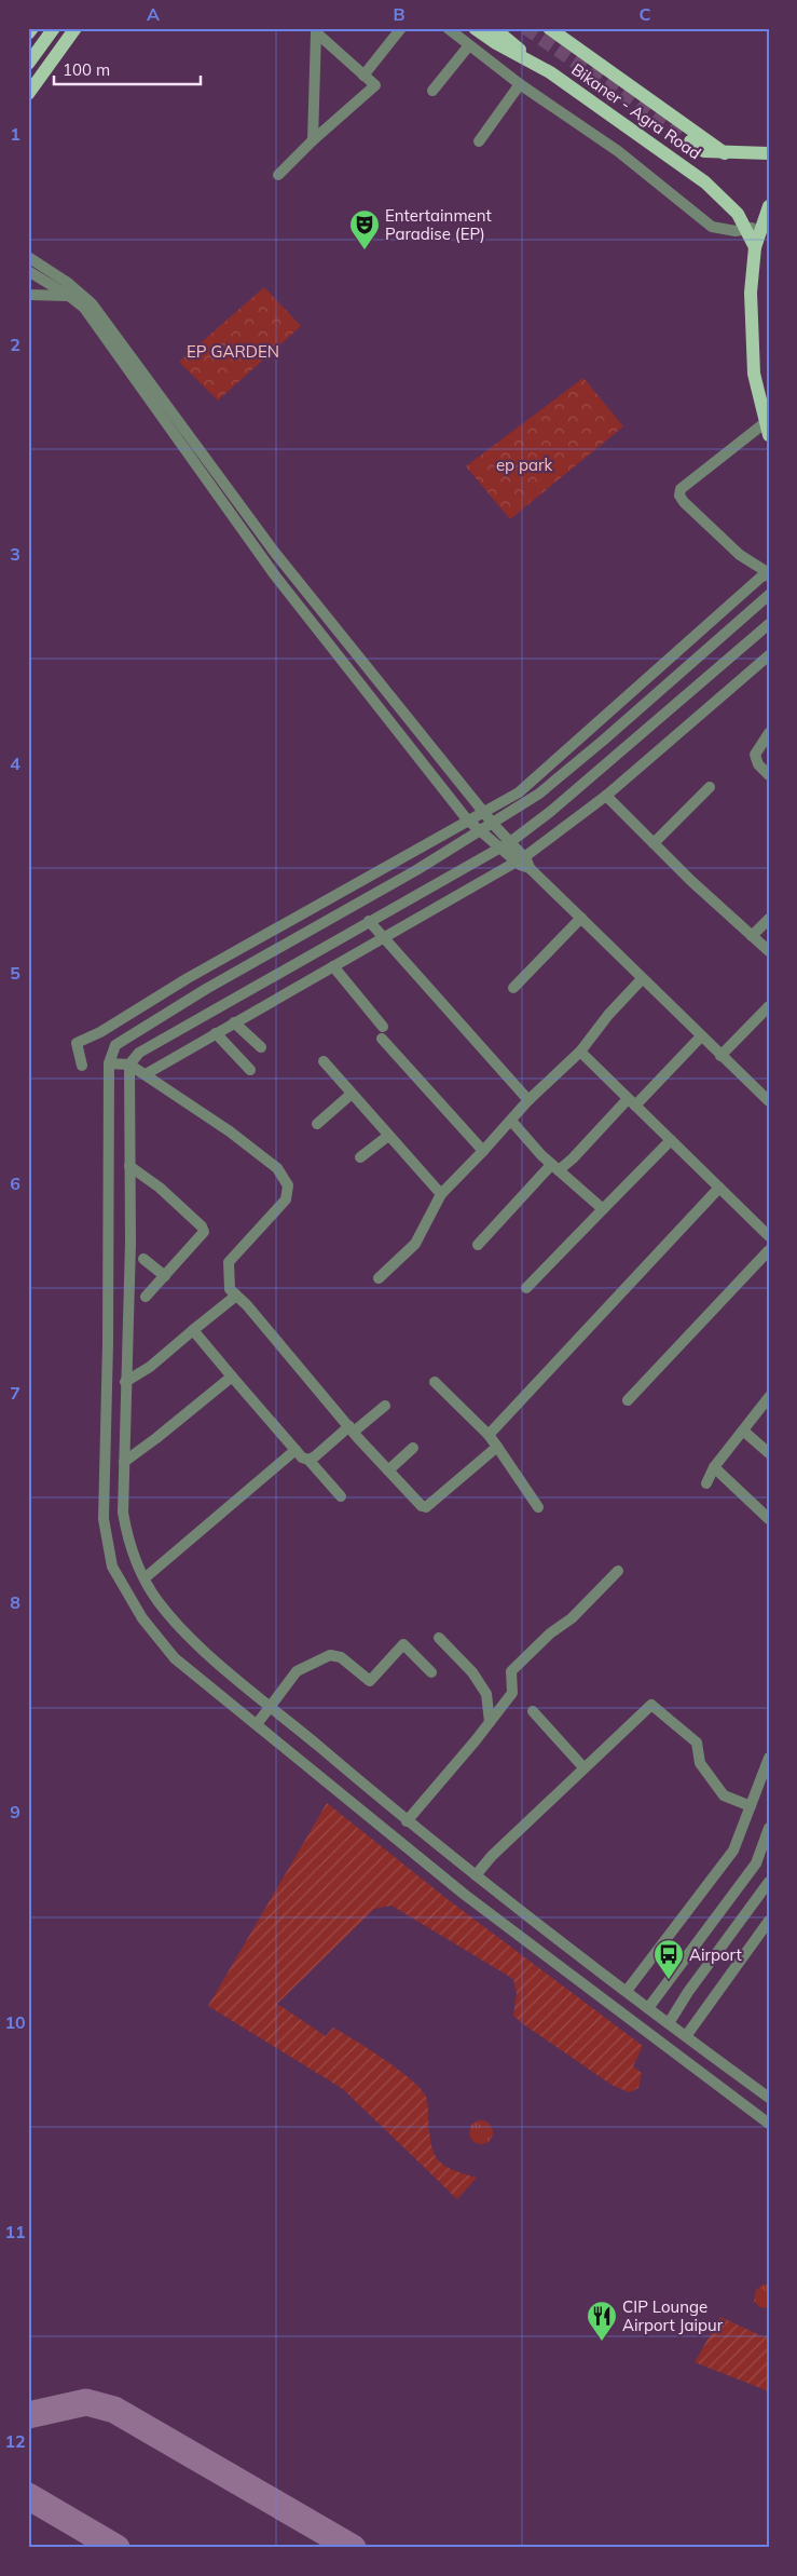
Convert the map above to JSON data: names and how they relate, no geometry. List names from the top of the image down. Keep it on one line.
{"streets":{"main road":["Bikaner - Agra Road"]},"parks":["EP GARDEN","ep park"],"places":{"theatre":["Entertainment Paradise (EP)"],"bus stop":["Airport"],"restaurant":["CIP Lounge Airport Jaipur"]},"scale_bar":"100 m","grid":{"columns":["A","B","C"],"rows":["1","2","3","4","5","6","7","8","9","10","11","12"]}}
